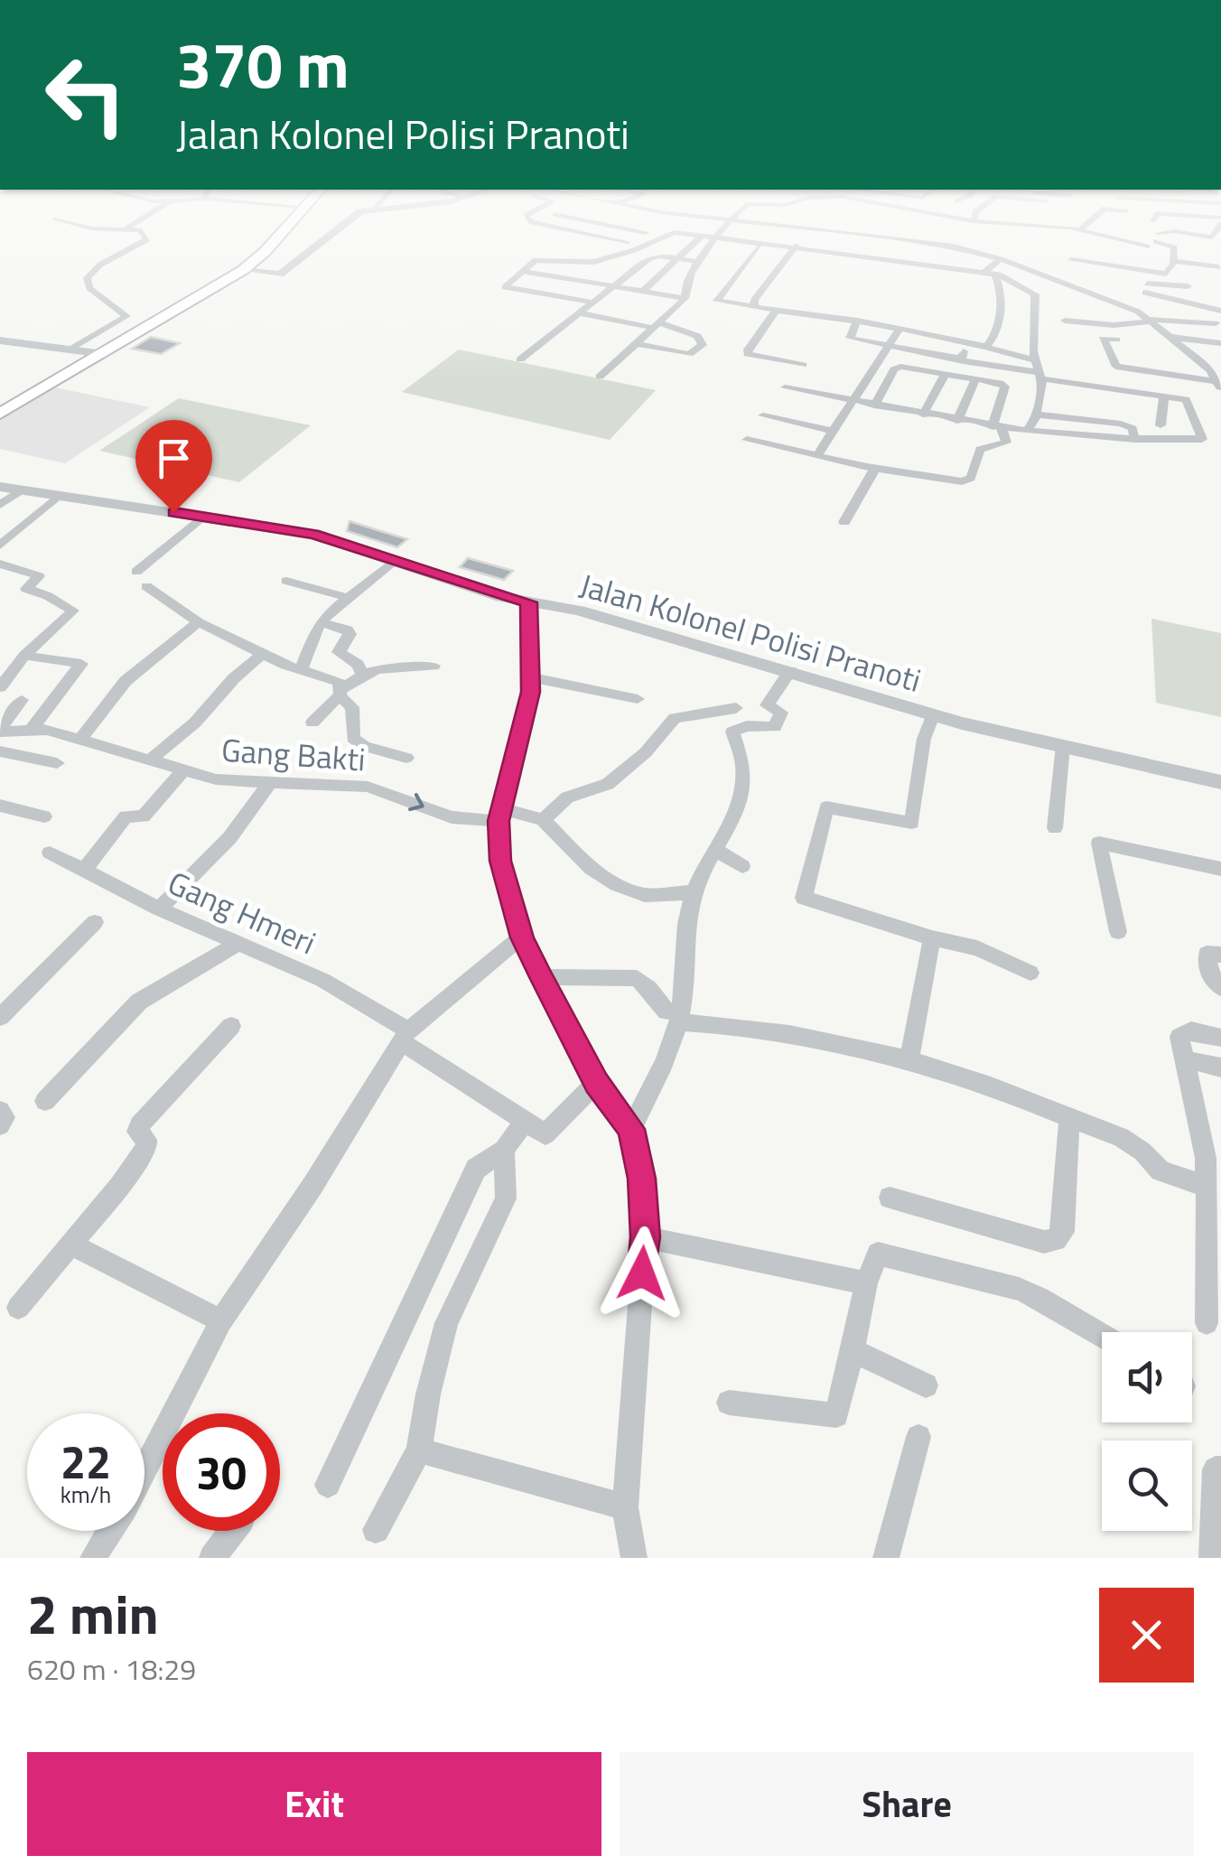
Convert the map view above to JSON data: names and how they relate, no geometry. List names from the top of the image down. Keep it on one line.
{"streets":{"street":["Jalan Kolonel Polisi Pranoti","Gang Bakti","Gang Hmeri"]},"page":{"turn":["370 m","Jalan Kolonel Polisi Pranoti"],"speed":"22 km/h","limit":"30","heading":["2 min","620 m · 18:29"],"buttons":["Exit","Share"]}}
